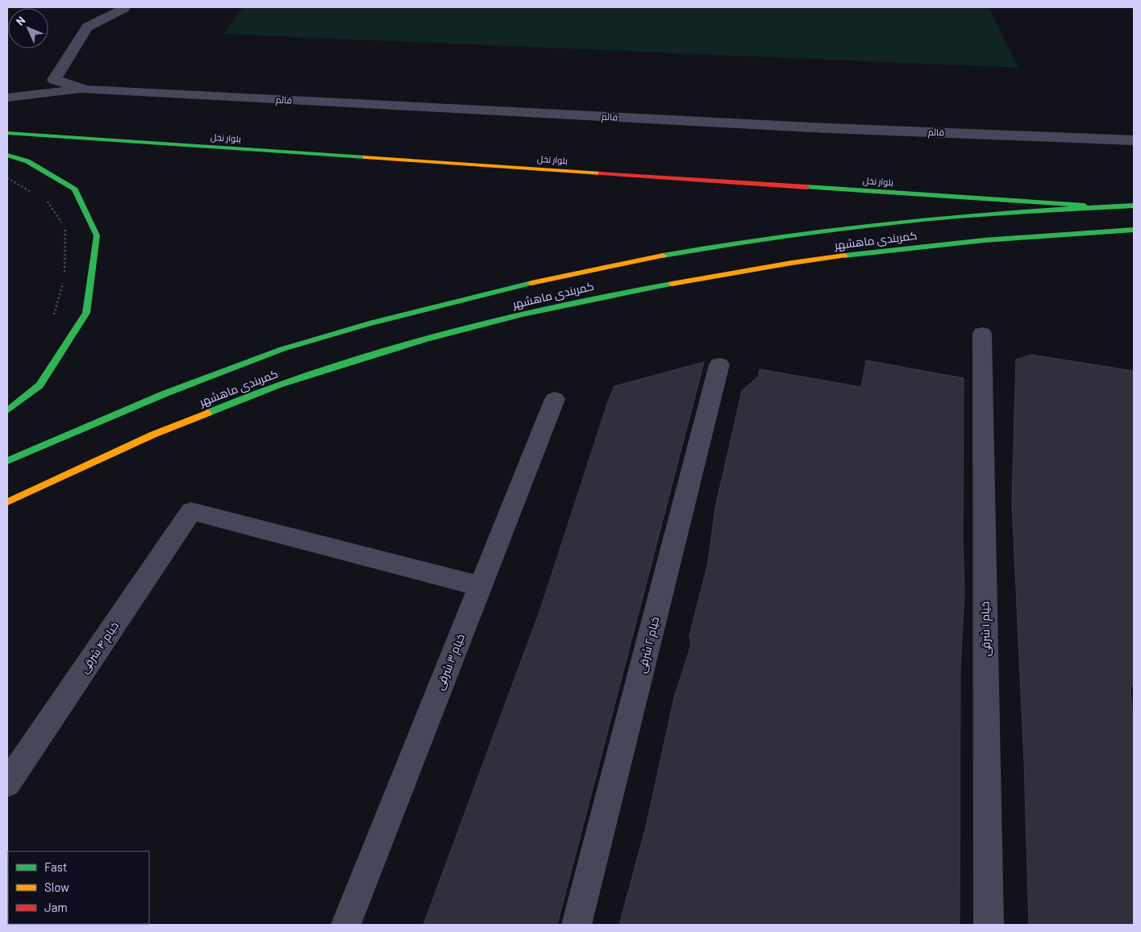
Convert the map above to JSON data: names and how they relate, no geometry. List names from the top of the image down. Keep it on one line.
{"streets":{"main road":["بلوار نخل","کمربندی ماهشهر"],"street":["قائم","خیام ۱ شرقی","خیام ۲ شرقی","خیام ۴ شرقی","خیام ۳ شرقی"]},"crossings":[["بلوار نخل","کمربندی ماهشهر"],["خیام ۴ شرقی","خیام ۳ شرقی"]],"legend":["Fast","Slow","Jam"],"north":"top left"}
